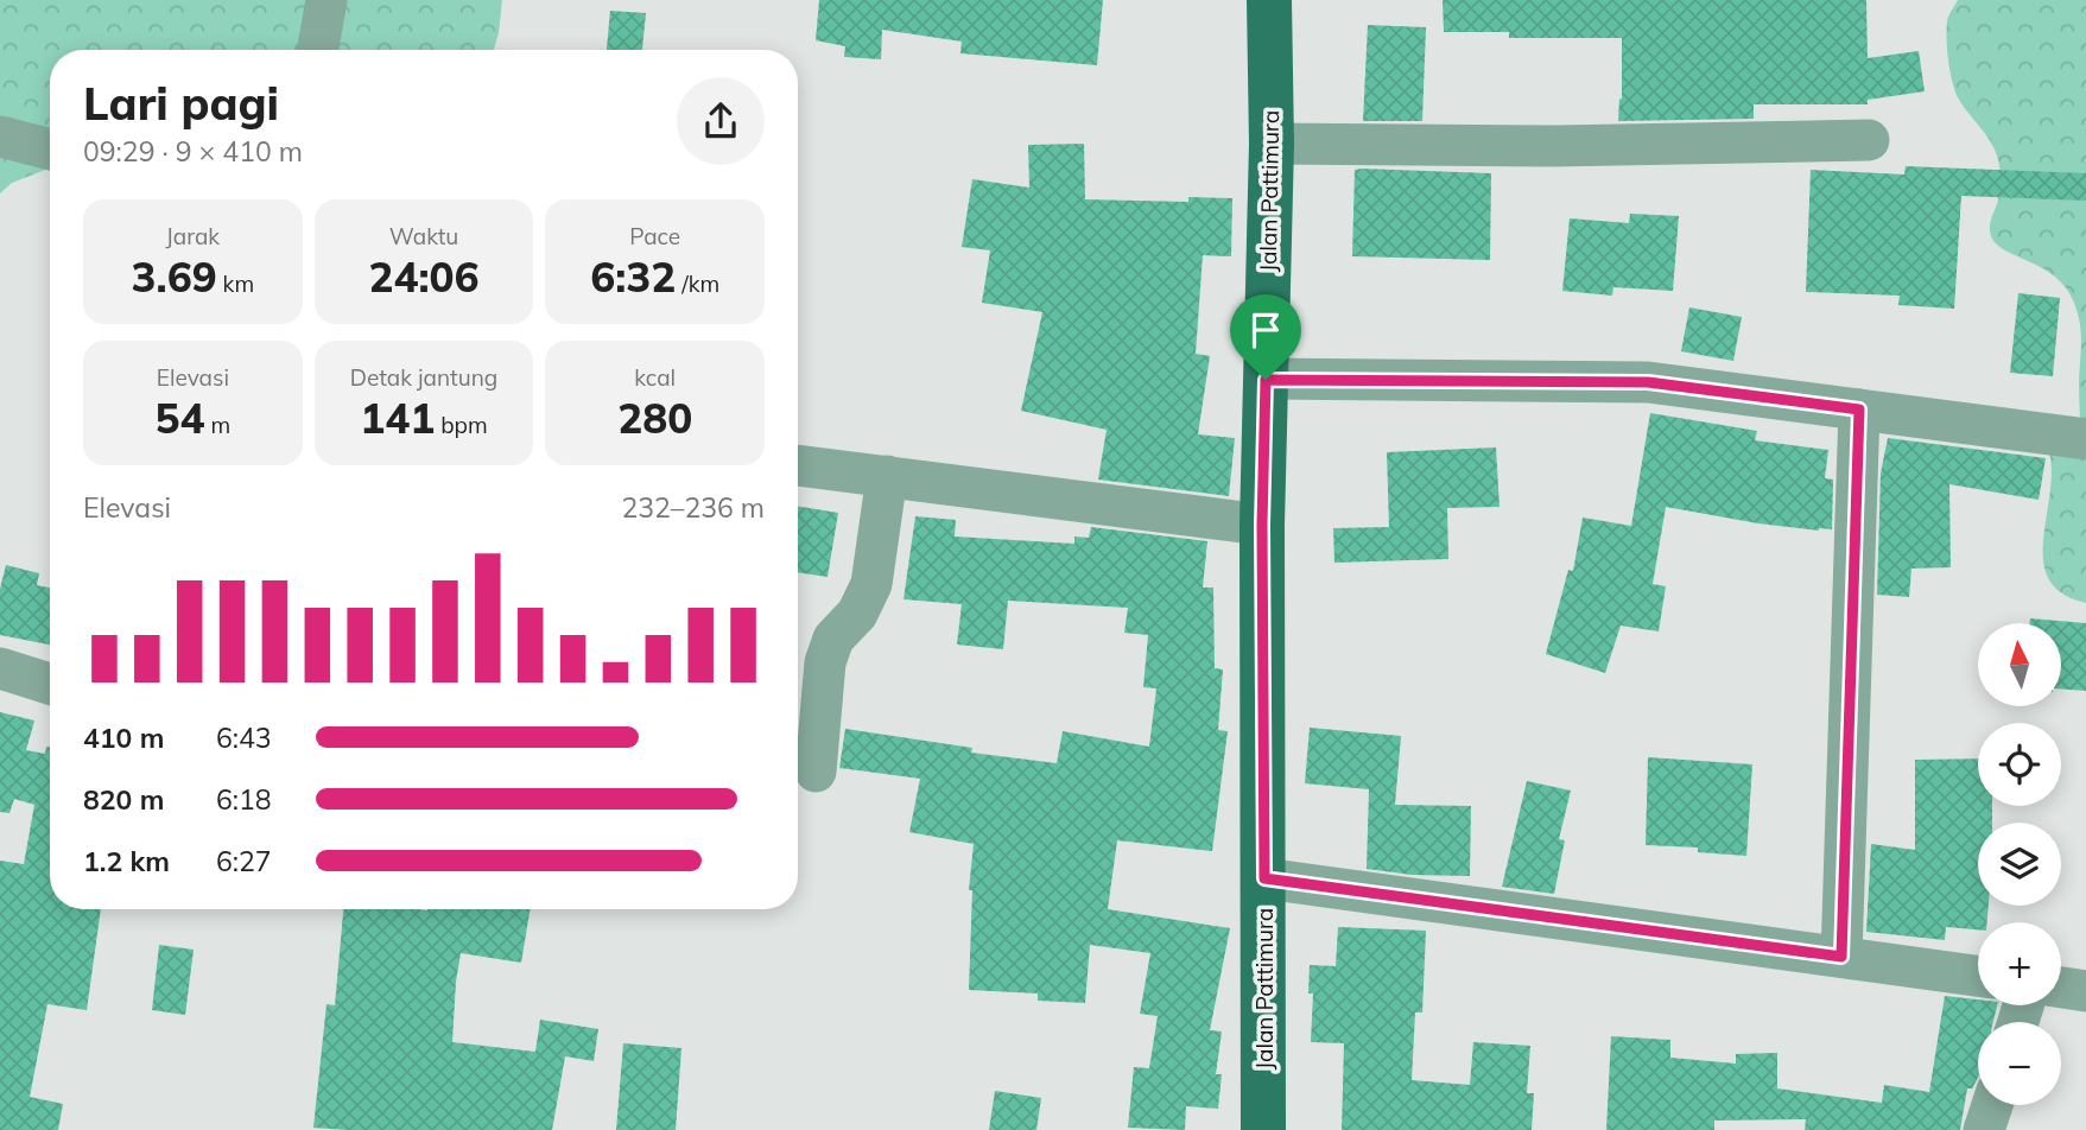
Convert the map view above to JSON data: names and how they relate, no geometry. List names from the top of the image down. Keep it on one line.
{"streets":{"main road":["Jalan Pattimura"]},"north":"top","page":{"heading":["Lari pagi","09:29 · 9 × 410 m"],"stats":[["Jarak","3.69 km"],["Waktu","24:06"],["Pace","6:32 /km"],["Elevasi","54 m"],["Detak jantung","141 bpm"],["kcal","280"]],"chart":["Elevasi","232–236 m"],"map_buttons":["+","−"],"list":[{"name":"410 m","note":"6:43"},{"name":"820 m","note":"6:18"},{"name":"1.2 km","note":"6:27"}]}}
